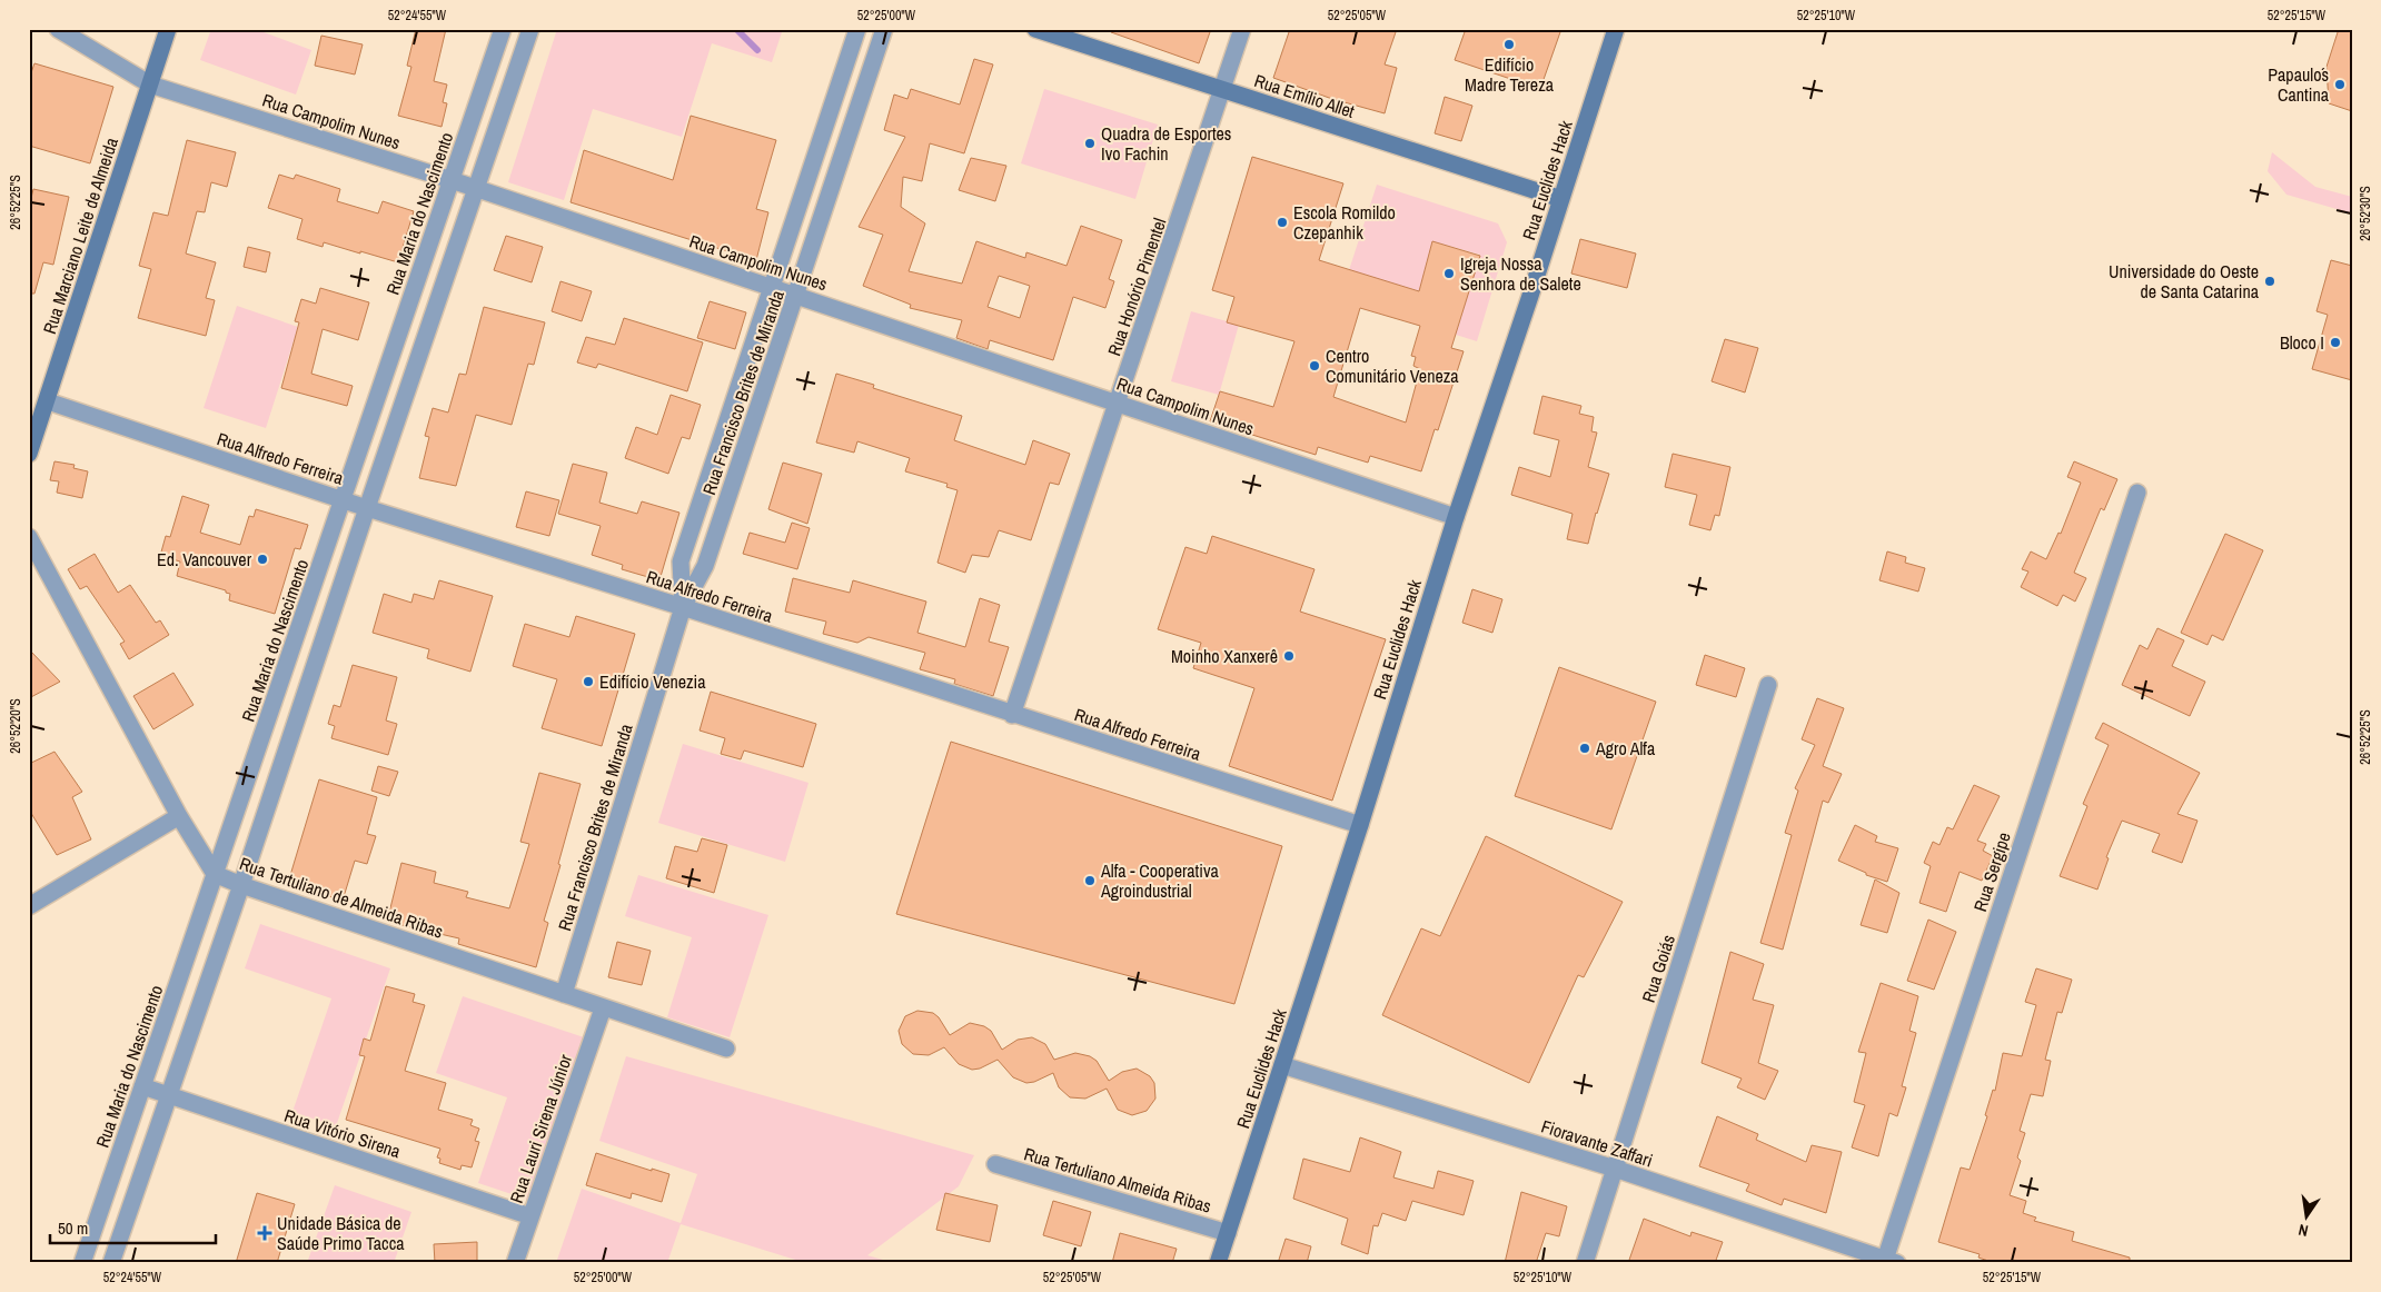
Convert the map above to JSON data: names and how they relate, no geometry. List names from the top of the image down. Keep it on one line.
{"streets":{"main road":["Rua Emílio Allet","Rua Euclides Hack","Rua Marciano Leite de Almeida"],"street":["Rua Campolim Nunes","Rua Maria do Nascimento","Rua Honório Pimentel","Rua Francisco Brites de Miranda","Rua Alfredo Ferreira","Rua Sergipe","Rua Tertuliano de Almeida Ribas","Rua Goiás","Rua Lauri Sirena Júnior","Rua Vitório Sirena","Fioravante Zaffari","Rua Tertuliano Almeida Ribas"]},"crossings":[["Rua Emílio Allet","Rua Euclides Hack"],["Rua Emílio Allet","Rua Honório Pimentel"],["Rua Campolim Nunes","Rua Euclides Hack"],["Rua Campolim Nunes","Rua Maria do Nascimento"],["Rua Campolim Nunes","Rua Marciano Leite de Almeida"],["Rua Campolim Nunes","Rua Honório Pimentel"],["Rua Campolim Nunes","Rua Francisco Brites de Miranda"],["Rua Euclides Hack","Rua Alfredo Ferreira"],["Rua Euclides Hack","Fioravante Zaffari"],["Rua Euclides Hack","Rua Tertuliano Almeida Ribas"],["Rua Maria do Nascimento","Rua Alfredo Ferreira"],["Rua Maria do Nascimento","Rua Tertuliano de Almeida Ribas"],["Rua Maria do Nascimento","Rua Vitório Sirena"],["Rua Marciano Leite de Almeida","Rua Alfredo Ferreira"],["Rua Honório Pimentel","Rua Alfredo Ferreira"],["Rua Francisco Brites de Miranda","Rua Alfredo Ferreira"],["Rua Francisco Brites de Miranda","Rua Tertuliano de Almeida Ribas"],["Rua Sergipe","Fioravante Zaffari"],["Rua Tertuliano de Almeida Ribas","Rua Lauri Sirena Júnior"],["Rua Goiás","Fioravante Zaffari"],["Rua Lauri Sirena Júnior","Rua Vitório Sirena"]],"places":{"other":["Edifício Madre Tereza","Papaulo´s Cantina","Quadra de Esportes Ivo Fachin","Escola Romildo Czepanhik","Igreja Nossa Senhora de Salete","Universidade do Oeste de Santa Catarina","Bloco I","Centro Comunitário Veneza","Ed. Vancouver","Moinho Xanxerê","Edifício Venezia","Agro Alfa","Alfa - Cooperativa Agroindustrial"],"health":["Unidade Básica de Saúde Primo Tacca"]},"scale_bar":"50 m","north":"bottom","coordinates":["52°24'55\"W","52°25'00\"W","52°25'05\"W","52°25'10\"W","52°25'15\"W","26°52'25\"S","26°52'30\"S","26°52'20\"S"]}
